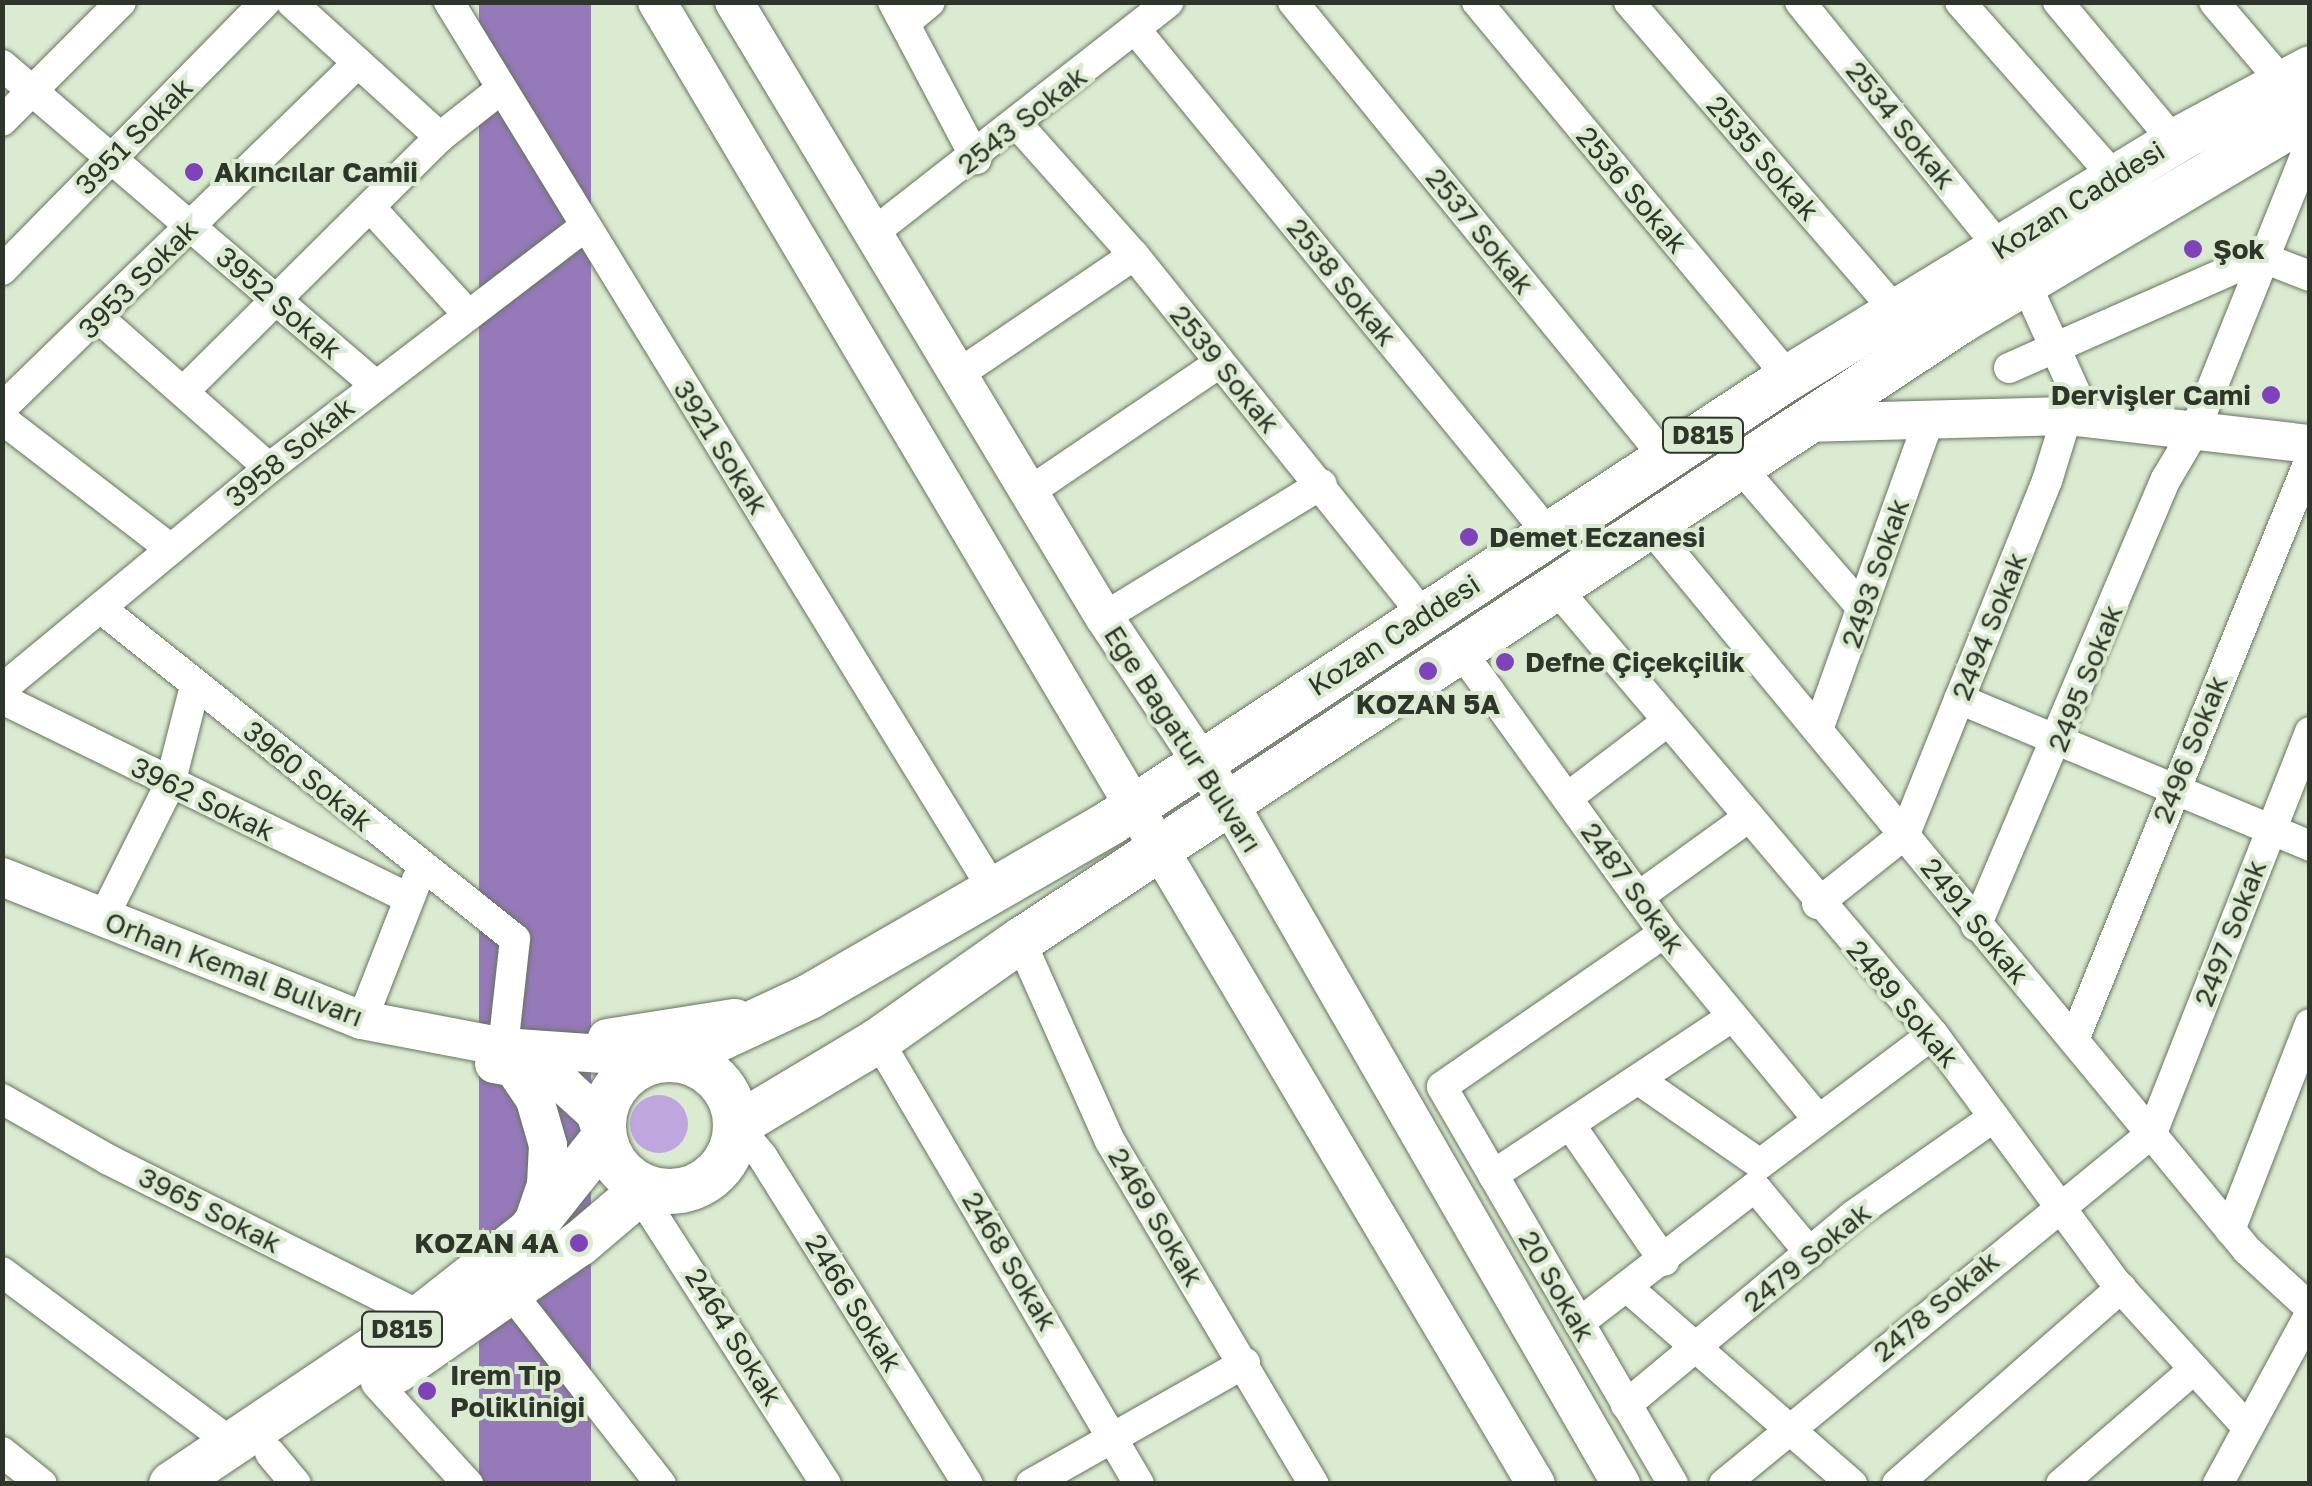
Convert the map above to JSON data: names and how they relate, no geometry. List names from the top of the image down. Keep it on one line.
{"streets":{"highway":["Kozan Caddesi","D815"],"main road":["Ege Bağatur Bulvarı","Orhan Kemal Bulvarı"],"street":["2543 Sokak","2534 Sokak","3951 Sokak","2535 Sokak","2536 Sokak","2537 Sokak","3953 Sokak","2538 Sokak","3952 Sokak","2539 Sokak","3921 Sokak","3958 Sokak","2493 Sokak","2494 Sokak","2495 Sokak","2496 Sokak","3960 Sokak","3962 Sokak","2487 Sokak","2491 Sokak","2497 Sokak","2489 Sokak","3965 Sokak","2469 Sokak","2479 Sokak","2468 Sokak","20 Sokak","2466 Sokak","2478 Sokak","2464 Sokak"]},"crossings":[["2543 Sokak","2538 Sokak"],["2543 Sokak","2539 Sokak"],["2543 Sokak","Ege Bağatur Bulvarı"],["2534 Sokak","Kozan Caddesi"],["2534 Sokak","2494 Sokak"],["3951 Sokak","3952 Sokak"],["2535 Sokak","Kozan Caddesi"],["2536 Sokak","Kozan Caddesi"],["Kozan Caddesi","2537 Sokak"],["Kozan Caddesi","2538 Sokak"],["Kozan Caddesi","2539 Sokak"],["Kozan Caddesi","D815"],["Kozan Caddesi","3921 Sokak"],["Kozan Caddesi","Ege Bağatur Bulvarı"],["Kozan Caddesi","2487 Sokak"],["Kozan Caddesi","2491 Sokak"],["Kozan Caddesi","2489 Sokak"],["Kozan Caddesi","2469 Sokak"],["Kozan Caddesi","2468 Sokak"],["Kozan Caddesi","2466 Sokak"],["Kozan Caddesi","2464 Sokak"],["3953 Sokak","3952 Sokak"],["3952 Sokak","3958 Sokak"],["D815","3965 Sokak"],["D815","2466 Sokak"],["D815","2464 Sokak"],["3921 Sokak","3958 Sokak"],["3958 Sokak","3960 Sokak"],["2493 Sokak","2491 Sokak"],["2494 Sokak","2491 Sokak"],["2495 Sokak","2491 Sokak"],["2496 Sokak","2491 Sokak"],["3960 Sokak","Orhan Kemal Bulvarı"],["2487 Sokak","20 Sokak"],["2491 Sokak","2497 Sokak"],["2491 Sokak","2478 Sokak"],["2497 Sokak","2478 Sokak"],["2489 Sokak","2479 Sokak"],["2489 Sokak","2478 Sokak"],["2479 Sokak","20 Sokak"],["2466 Sokak","2464 Sokak"]],"places":["Akıncılar Camii","Şok","Dervişler Cami","Demet Eczanesi","Defne Çiçekçilik","KOZAN 5A","KOZAN 4A","Irem Tıp Poliklinigi"]}
